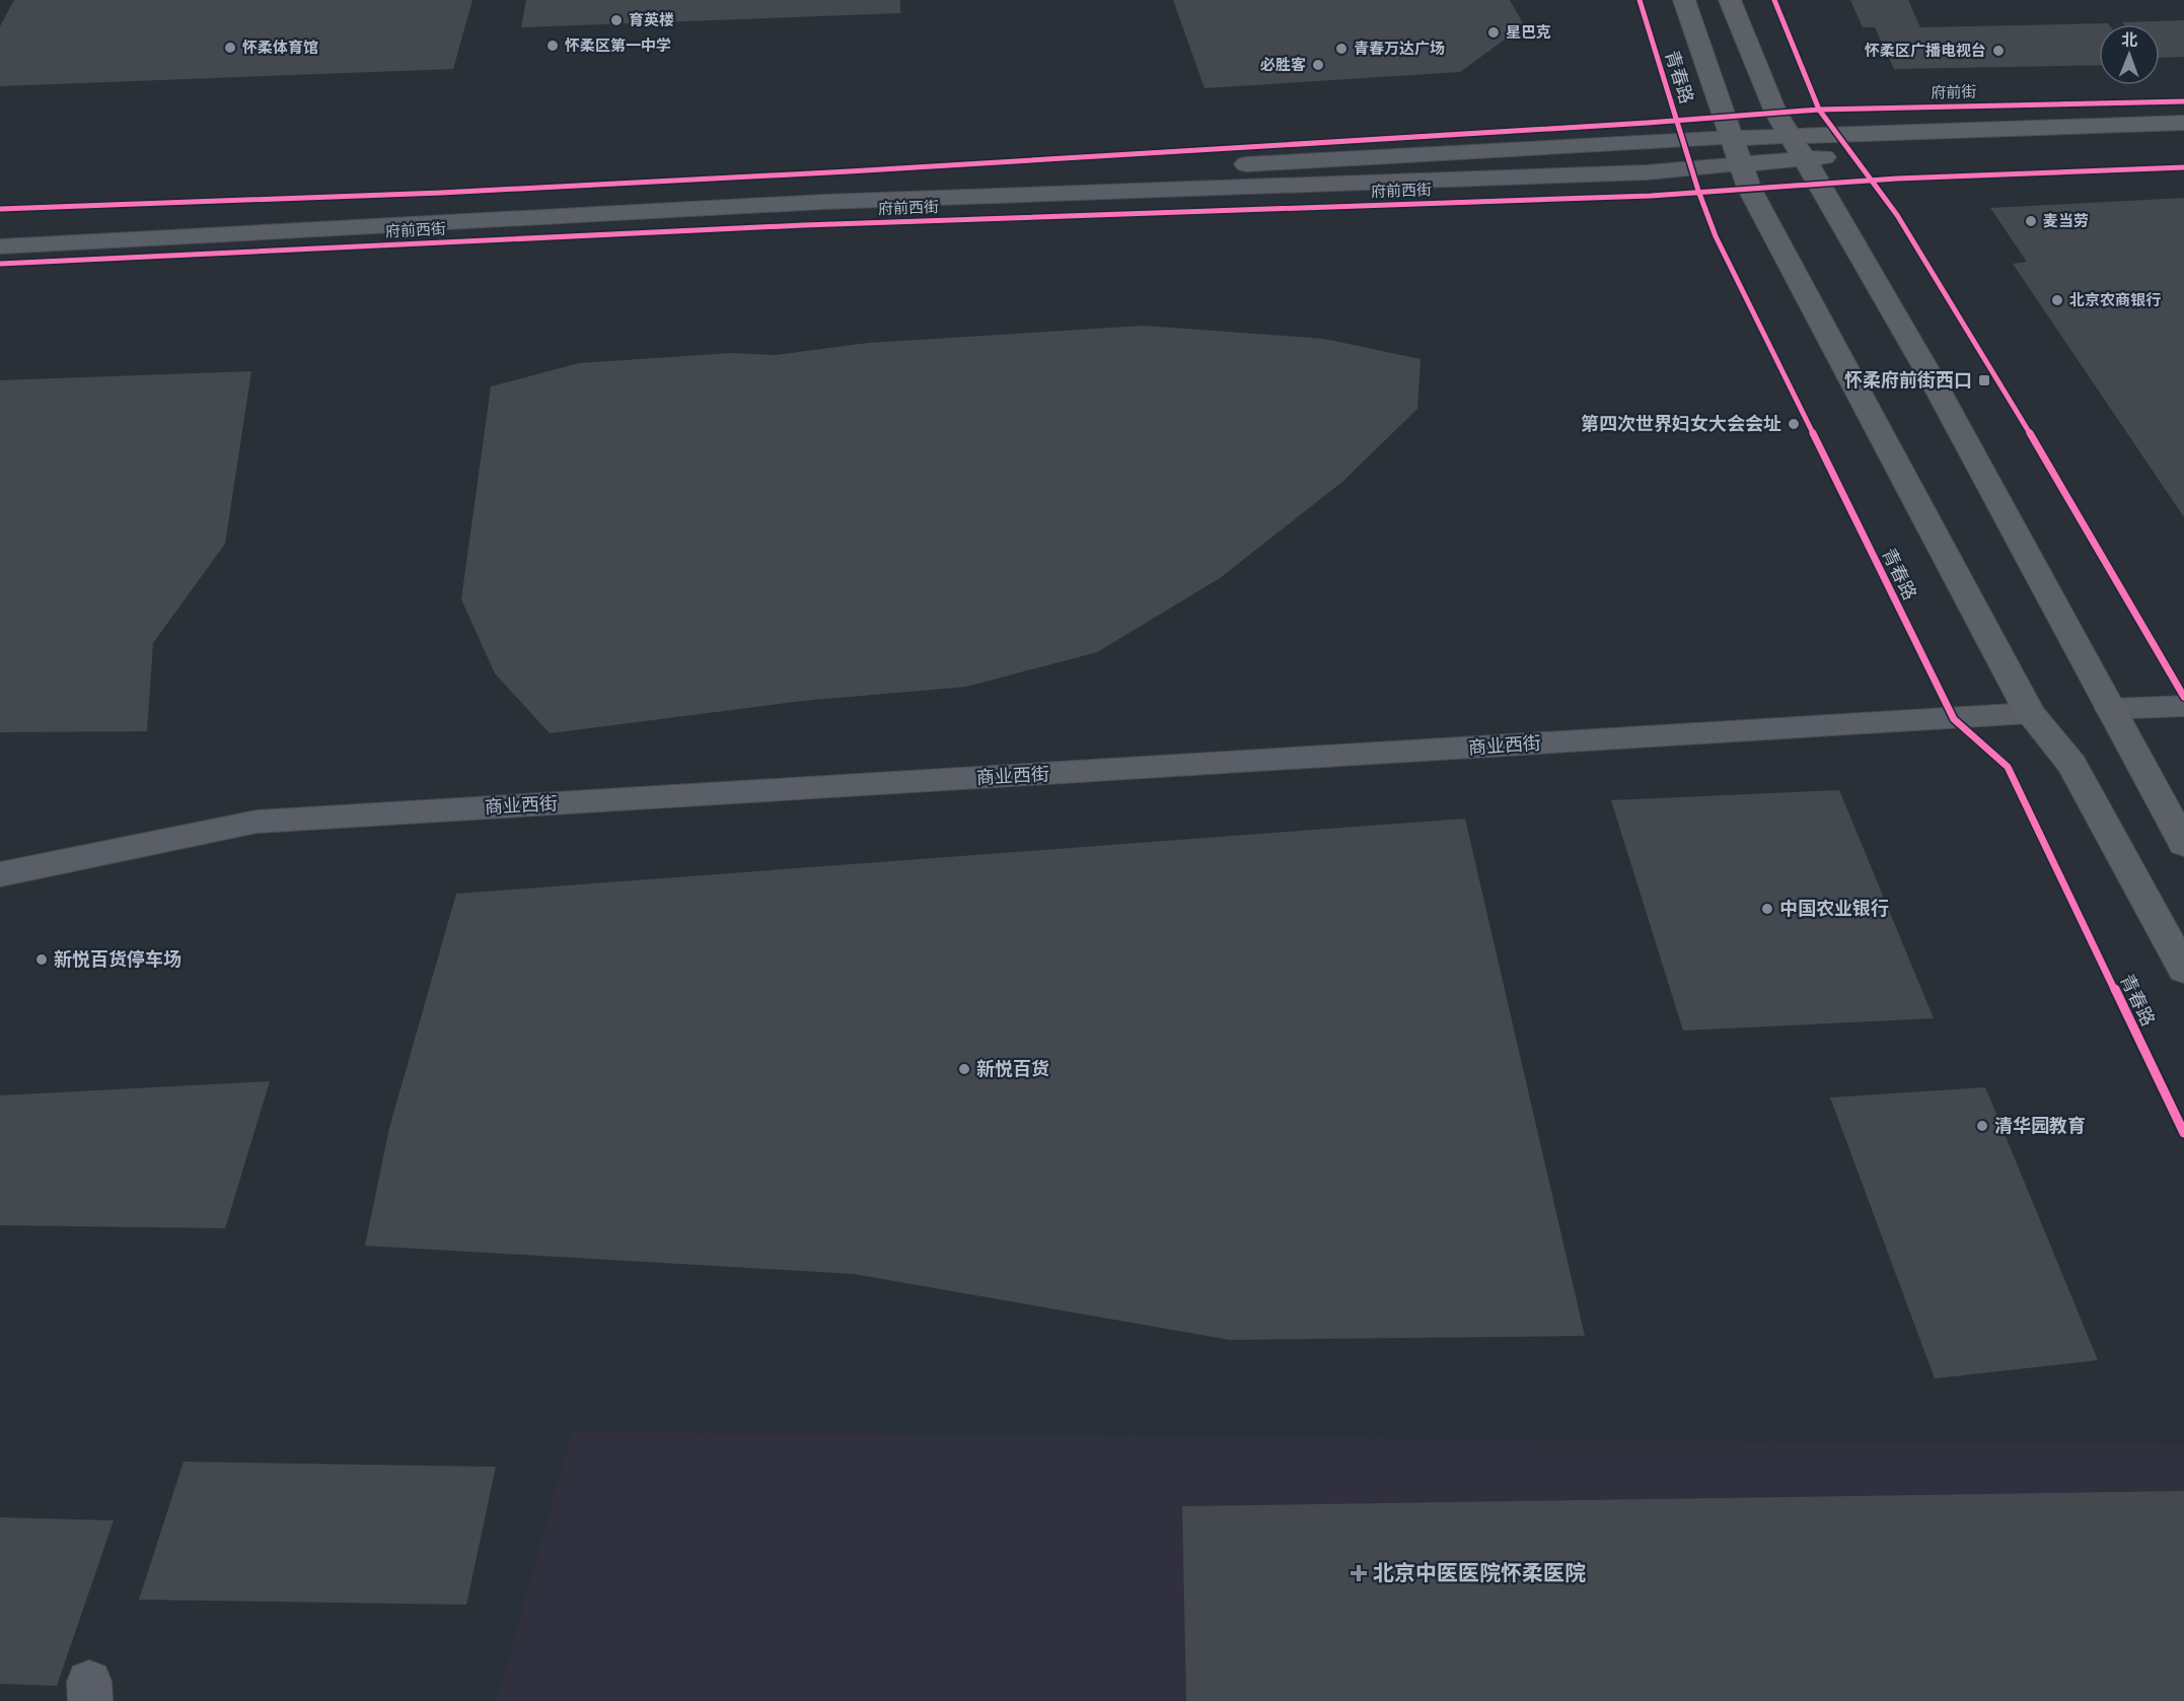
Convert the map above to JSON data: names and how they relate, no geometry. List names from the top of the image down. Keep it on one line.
{"streets":{"main road":["青春路"],"street":["府前西街","商业西街"],"cycle path":["府前街"]},"crossings":[["青春路","府前西街"],["青春路","商业西街"]],"places":{"other":["育英楼","星巴克","怀柔区第一中学","怀柔体育馆","青春万达广场","怀柔区广播电视台","必胜客","麦当劳","北京农商银行","第四次世界妇女大会会址","中国农业银行","新悦百货停车场","新悦百货","清华园教育"],"transit":["怀柔府前街西口"],"health":["北京中医医院怀柔医院"]},"north":"top"}
